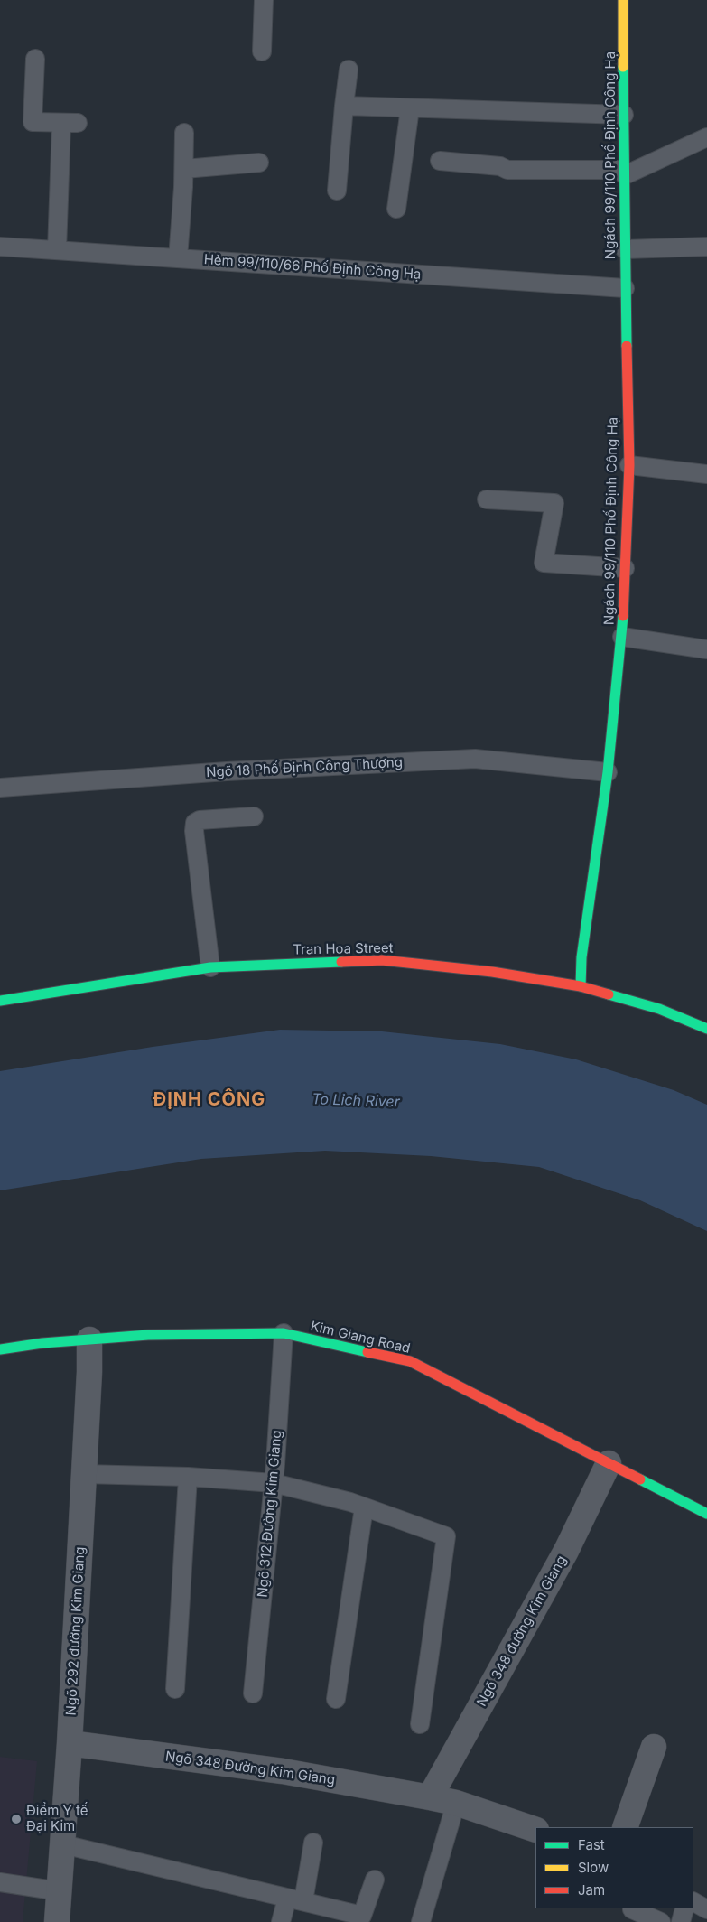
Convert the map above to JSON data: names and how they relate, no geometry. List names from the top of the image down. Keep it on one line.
{"streets":{"main road":["Ngách 99/110 Phố Định Công Hạ","Tran Hoa Street","Kim Giang Road"],"street":["Ngõ 292 đường Kim Giang","Ngõ 348 đường Kim Giang","Ngõ 348 Đường Kim Giang"],"lane":["Hẻm 99/110/66 Phố Định Công Hạ","Ngõ 18 Phố Định Công Thượng","Ngõ 312 Đường Kim Giang"]},"crossings":[["Ngách 99/110 Phố Định Công Hạ","Hẻm 99/110/66 Phố Định Công Hạ"],["Ngách 99/110 Phố Định Công Hạ","Ngõ 18 Phố Định Công Thượng"],["Ngách 99/110 Phố Định Công Hạ","Tran Hoa Street"],["Kim Giang Road","Ngõ 312 Đường Kim Giang"],["Kim Giang Road","Ngõ 292 đường Kim Giang"],["Kim Giang Road","Ngõ 348 đường Kim Giang"],["Ngõ 292 đường Kim Giang","Ngõ 348 Đường Kim Giang"],["Ngõ 348 đường Kim Giang","Ngõ 348 Đường Kim Giang"]],"districts":["ĐỊNH CÔNG"],"water":["To Lich River"],"places":["Điểm Y tế Đại Kim"],"legend":["Fast","Slow","Jam"]}
